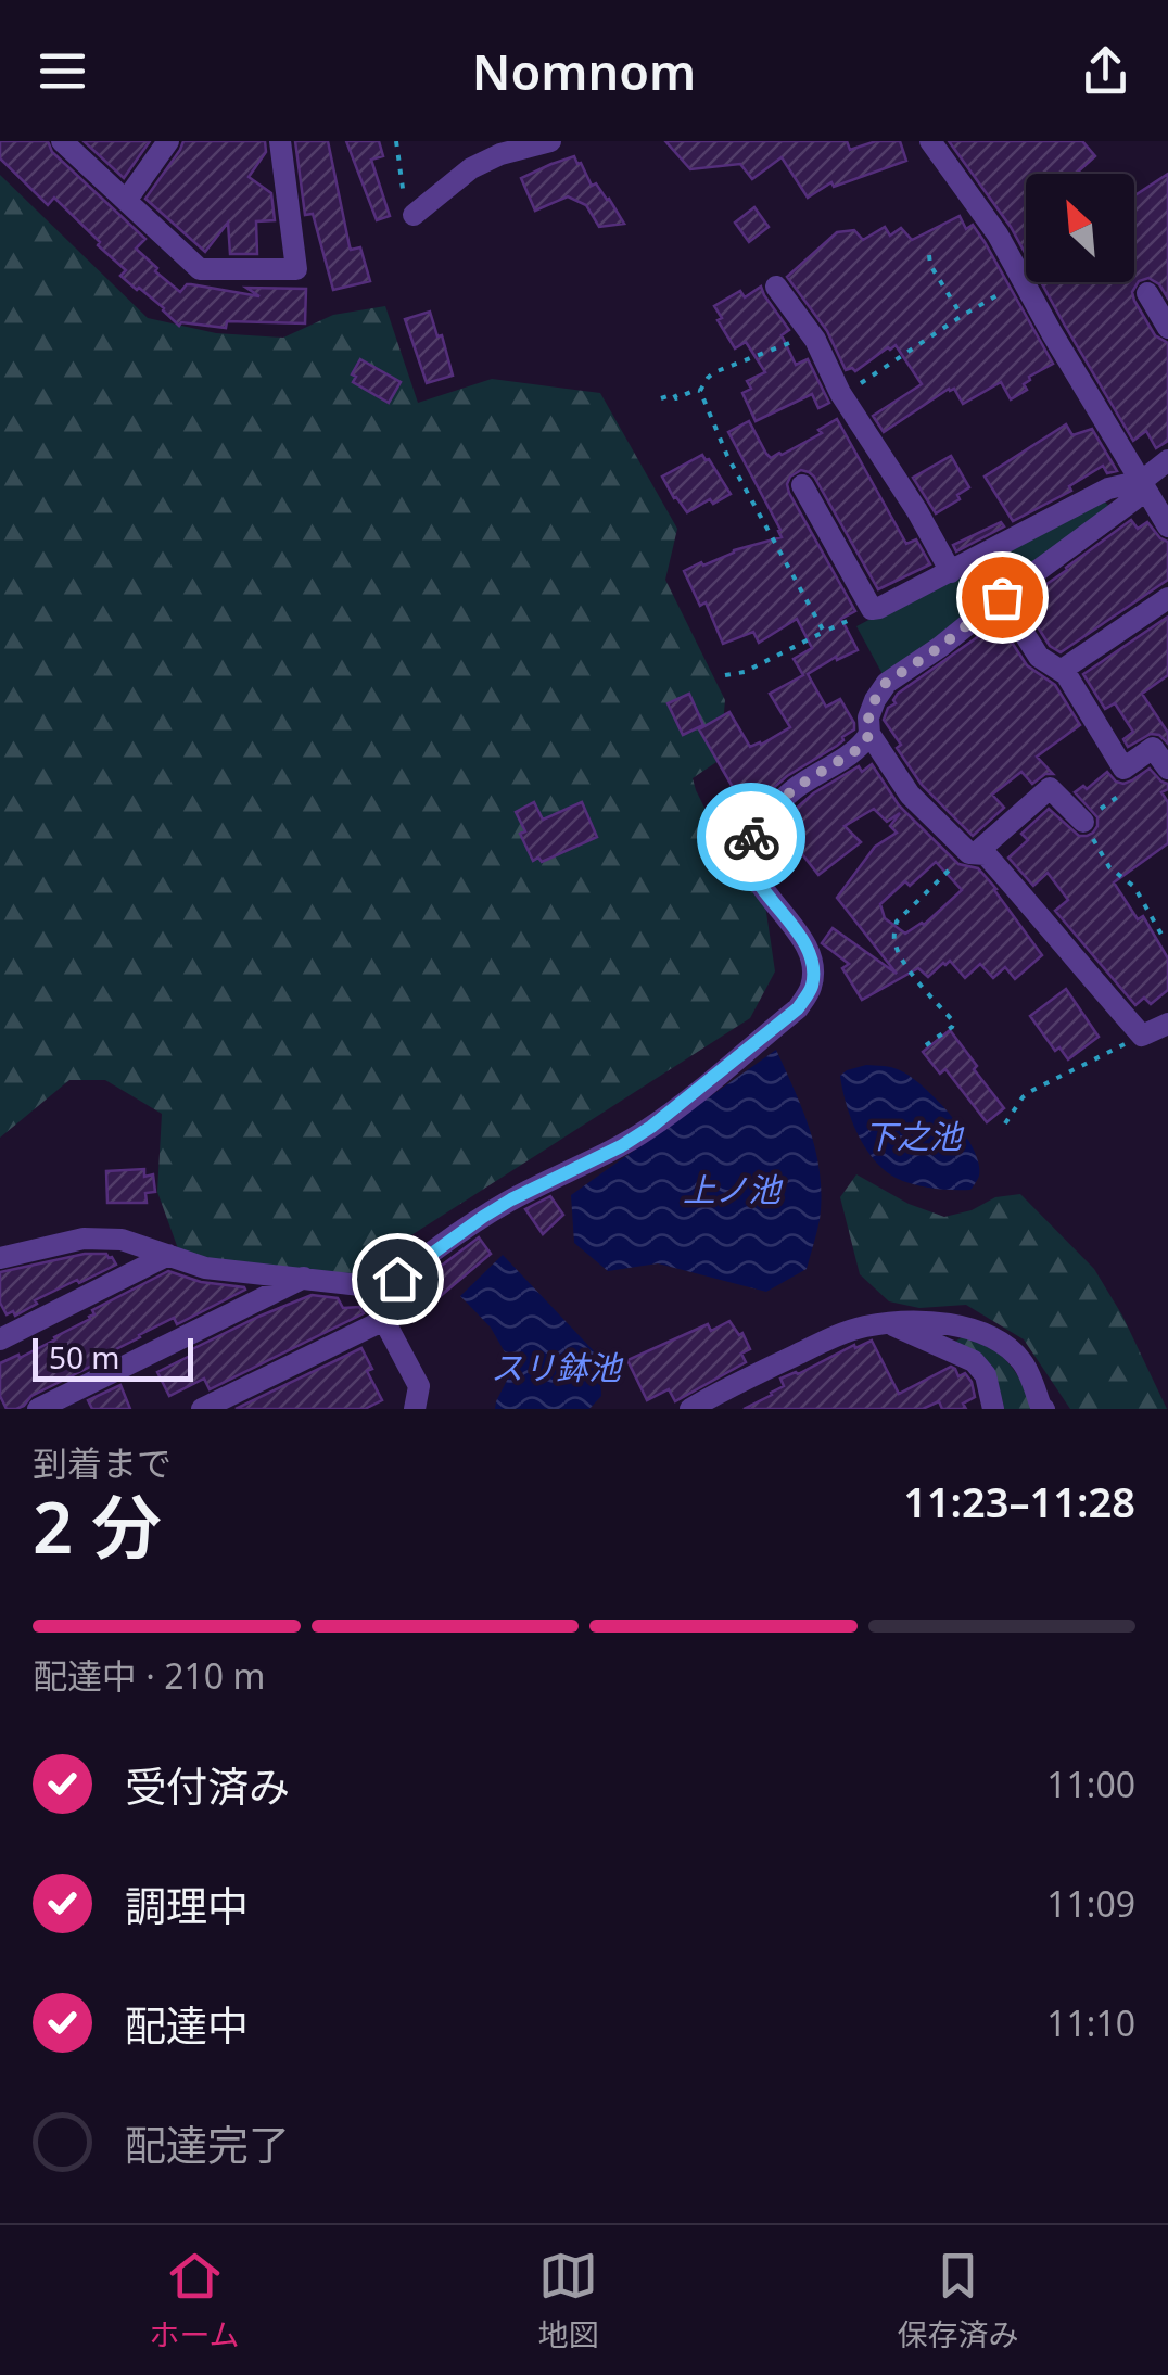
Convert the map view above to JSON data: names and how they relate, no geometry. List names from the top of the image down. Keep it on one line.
{"water":["下之池","上ノ池","スリ鉢池"],"scale_bar":"50 m","north":"top left","page":{"header":"Nomnom","scale":"50 m","heading":["2 分","到着まで","11:23–11:28"],"bar":"配達中 · 210 m","list":[["受付済み","11:00"],["調理中","11:09"],["配達中","11:10"],"配達完了"],"tabs":["ホーム","地図","保存済み"]}}
